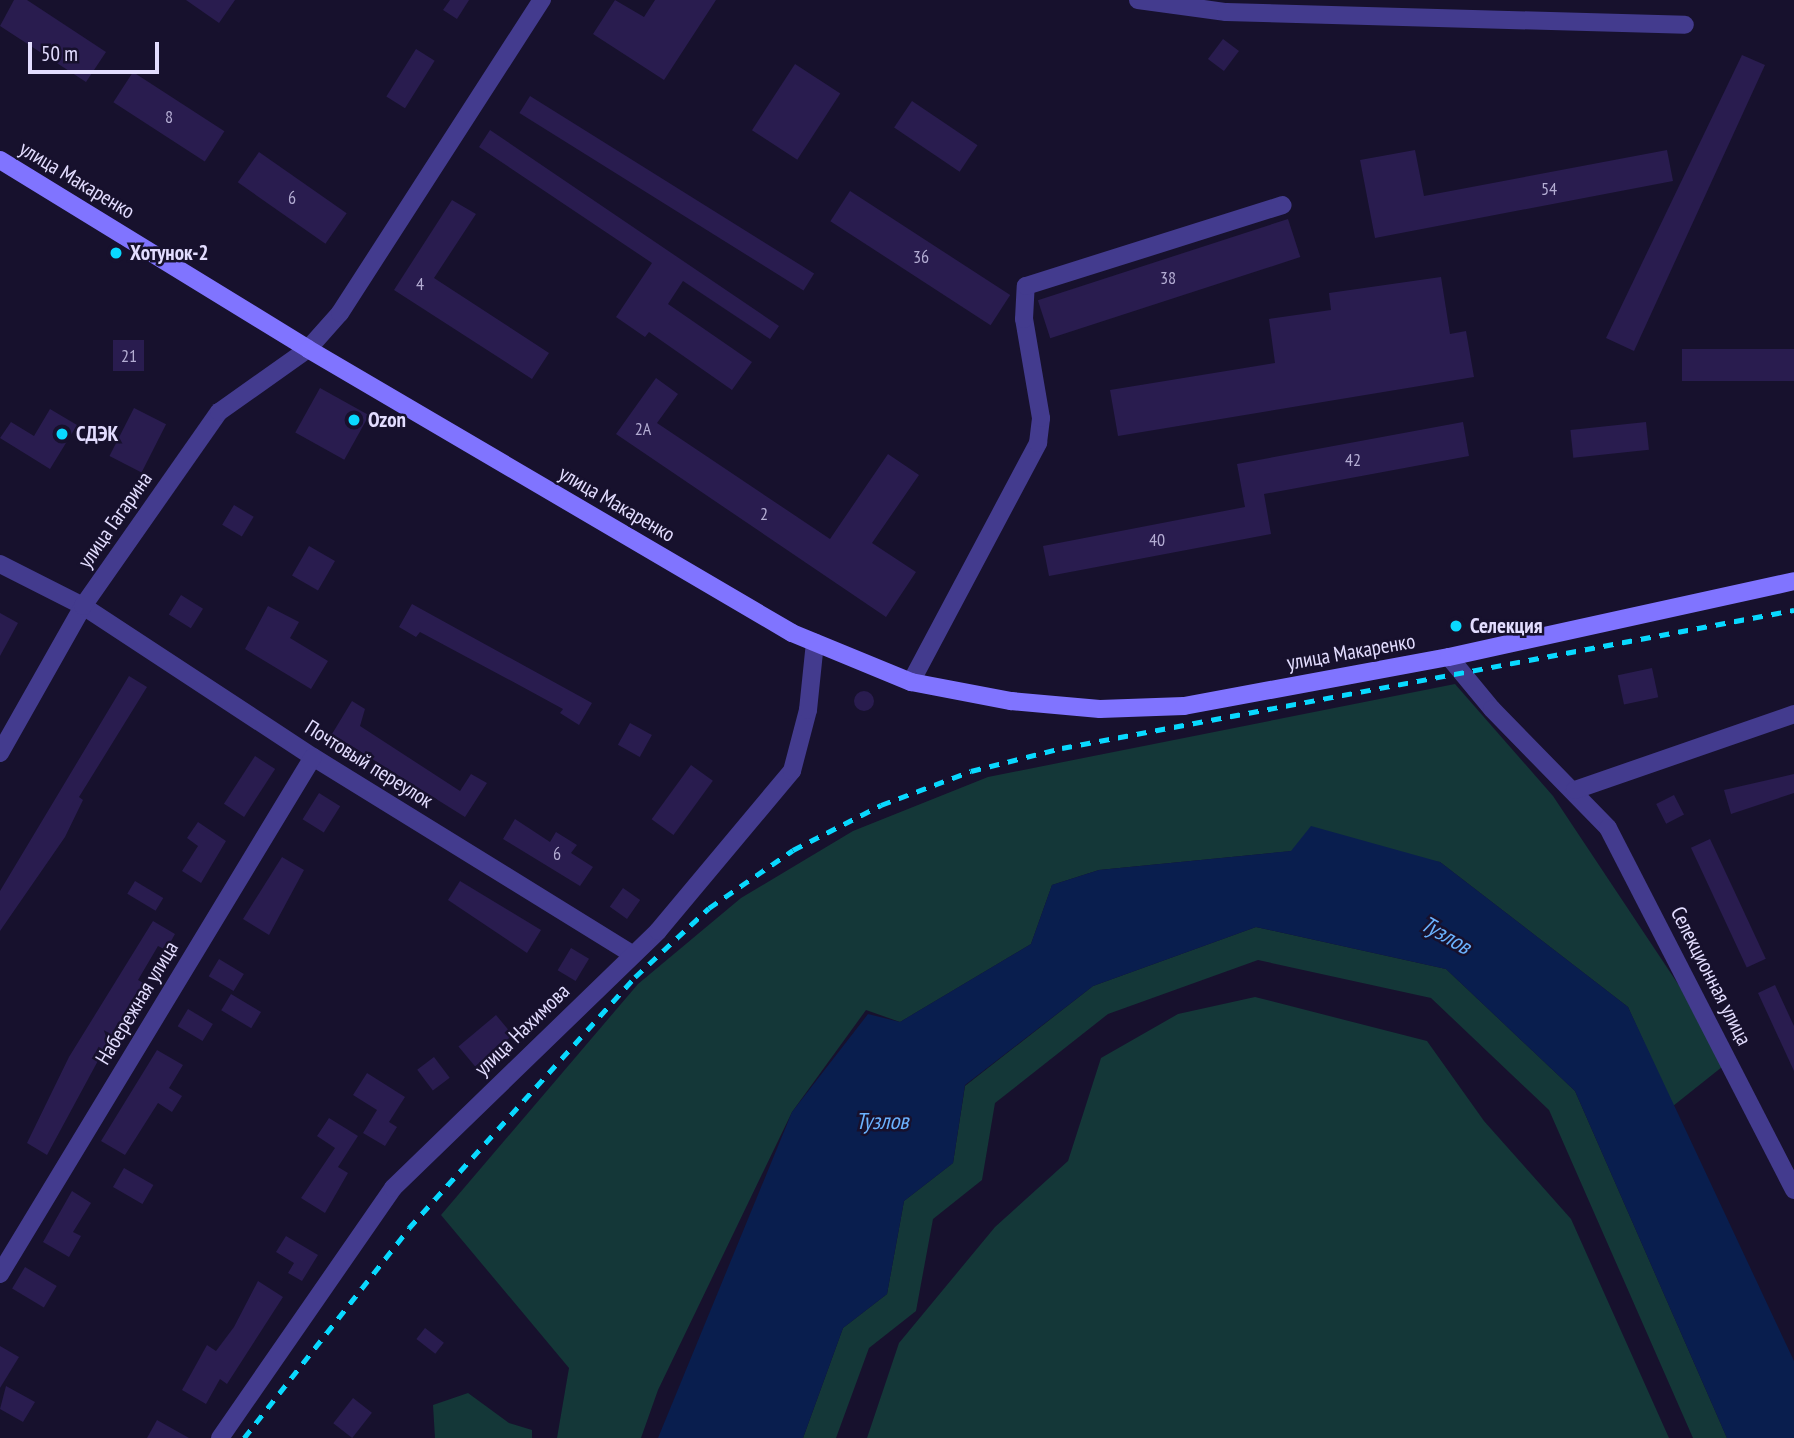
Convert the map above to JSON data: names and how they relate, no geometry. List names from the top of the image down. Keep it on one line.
{"streets":{"main road":["улица Макаренко"],"street":["улица Гагарина","Почтовый переулок","Селекционная улица","Набережная улица","улица Нахимова"]},"crossings":[["улица Макаренко","улица Гагарина"],["улица Макаренко","Селекционная улица"],["улица Макаренко","улица Нахимова"],["улица Гагарина","Почтовый переулок"],["Почтовый переулок","Набережная улица"],["Почтовый переулок","улица Нахимова"]],"water":["Тузлов"],"places":["Хотунок-2","Ozon","СДЭК","Селекция"],"house_numbers":["8","54","6","36","38","4","21","2А","42","2","40","6"],"scale_bar":"50 m"}
